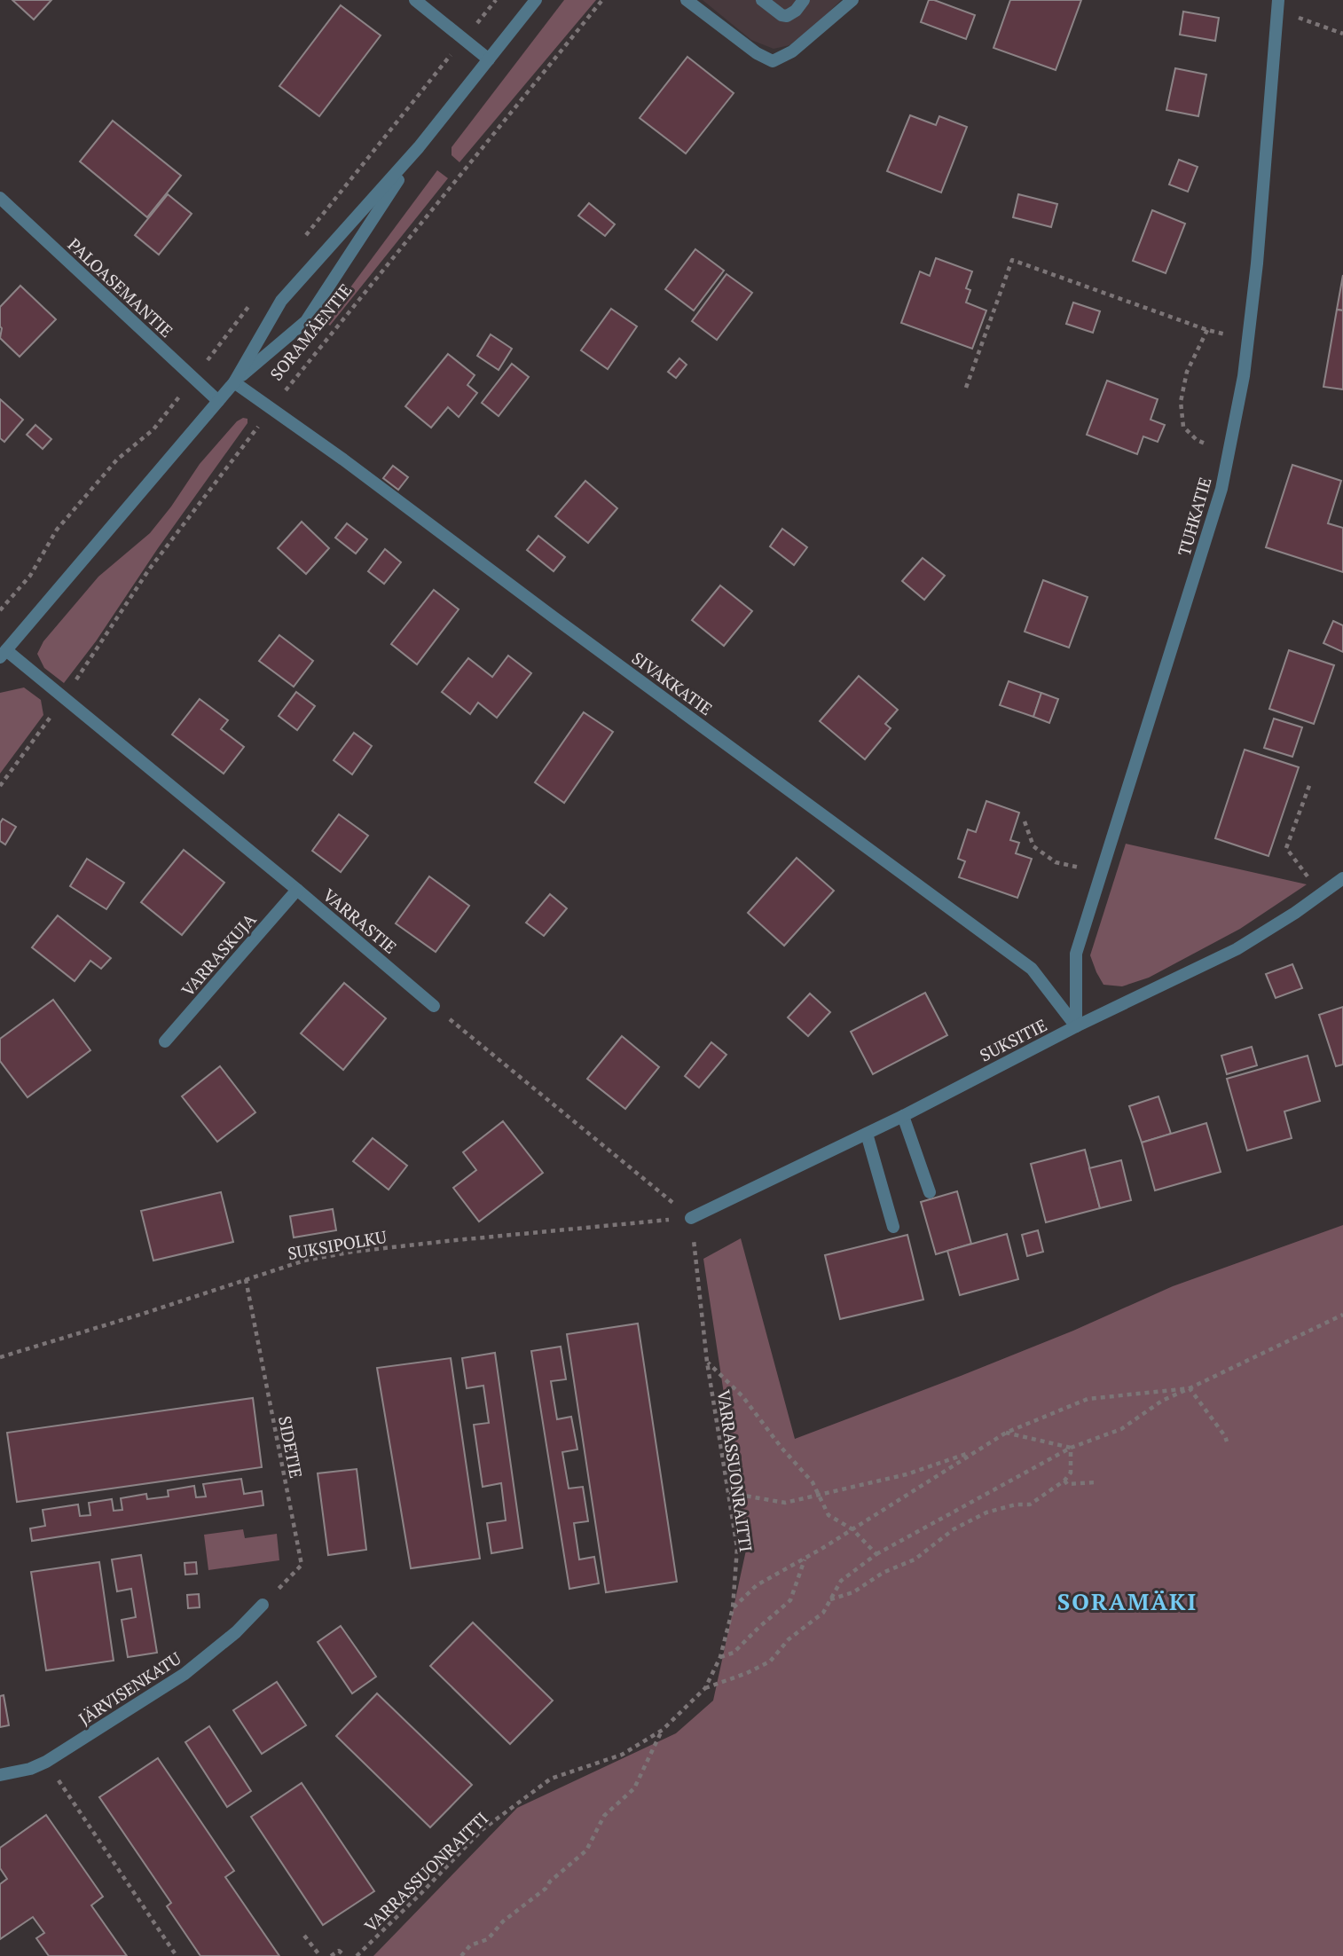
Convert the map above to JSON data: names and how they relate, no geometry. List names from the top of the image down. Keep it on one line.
{"streets":{"street":["PALOASEMANTIE","SORAMÄENTIE","TUHKATIE","SIVAKKATIE","VARRASTIE","VARRASKUJA","SUKSITIE","JÄRVISENKATU"],"path":["SUKSIPOLKU","SIDETIE","VARRASSUONRAITTI"]},"crossings":[["PALOASEMANTIE","SORAMÄENTIE"],["SORAMÄENTIE","SIVAKKATIE"],["SORAMÄENTIE","VARRASTIE"],["TUHKATIE","SIVAKKATIE"],["TUHKATIE","SUKSITIE"],["SIVAKKATIE","SUKSITIE"],["VARRASTIE","VARRASKUJA"],["SUKSITIE","SUKSIPOLKU"],["SUKSITIE","VARRASSUONRAITTI"],["SUKSIPOLKU","SIDETIE"],["SUKSIPOLKU","VARRASSUONRAITTI"],["SIDETIE","JÄRVISENKATU"]],"districts":["SORAMÄKI"]}
